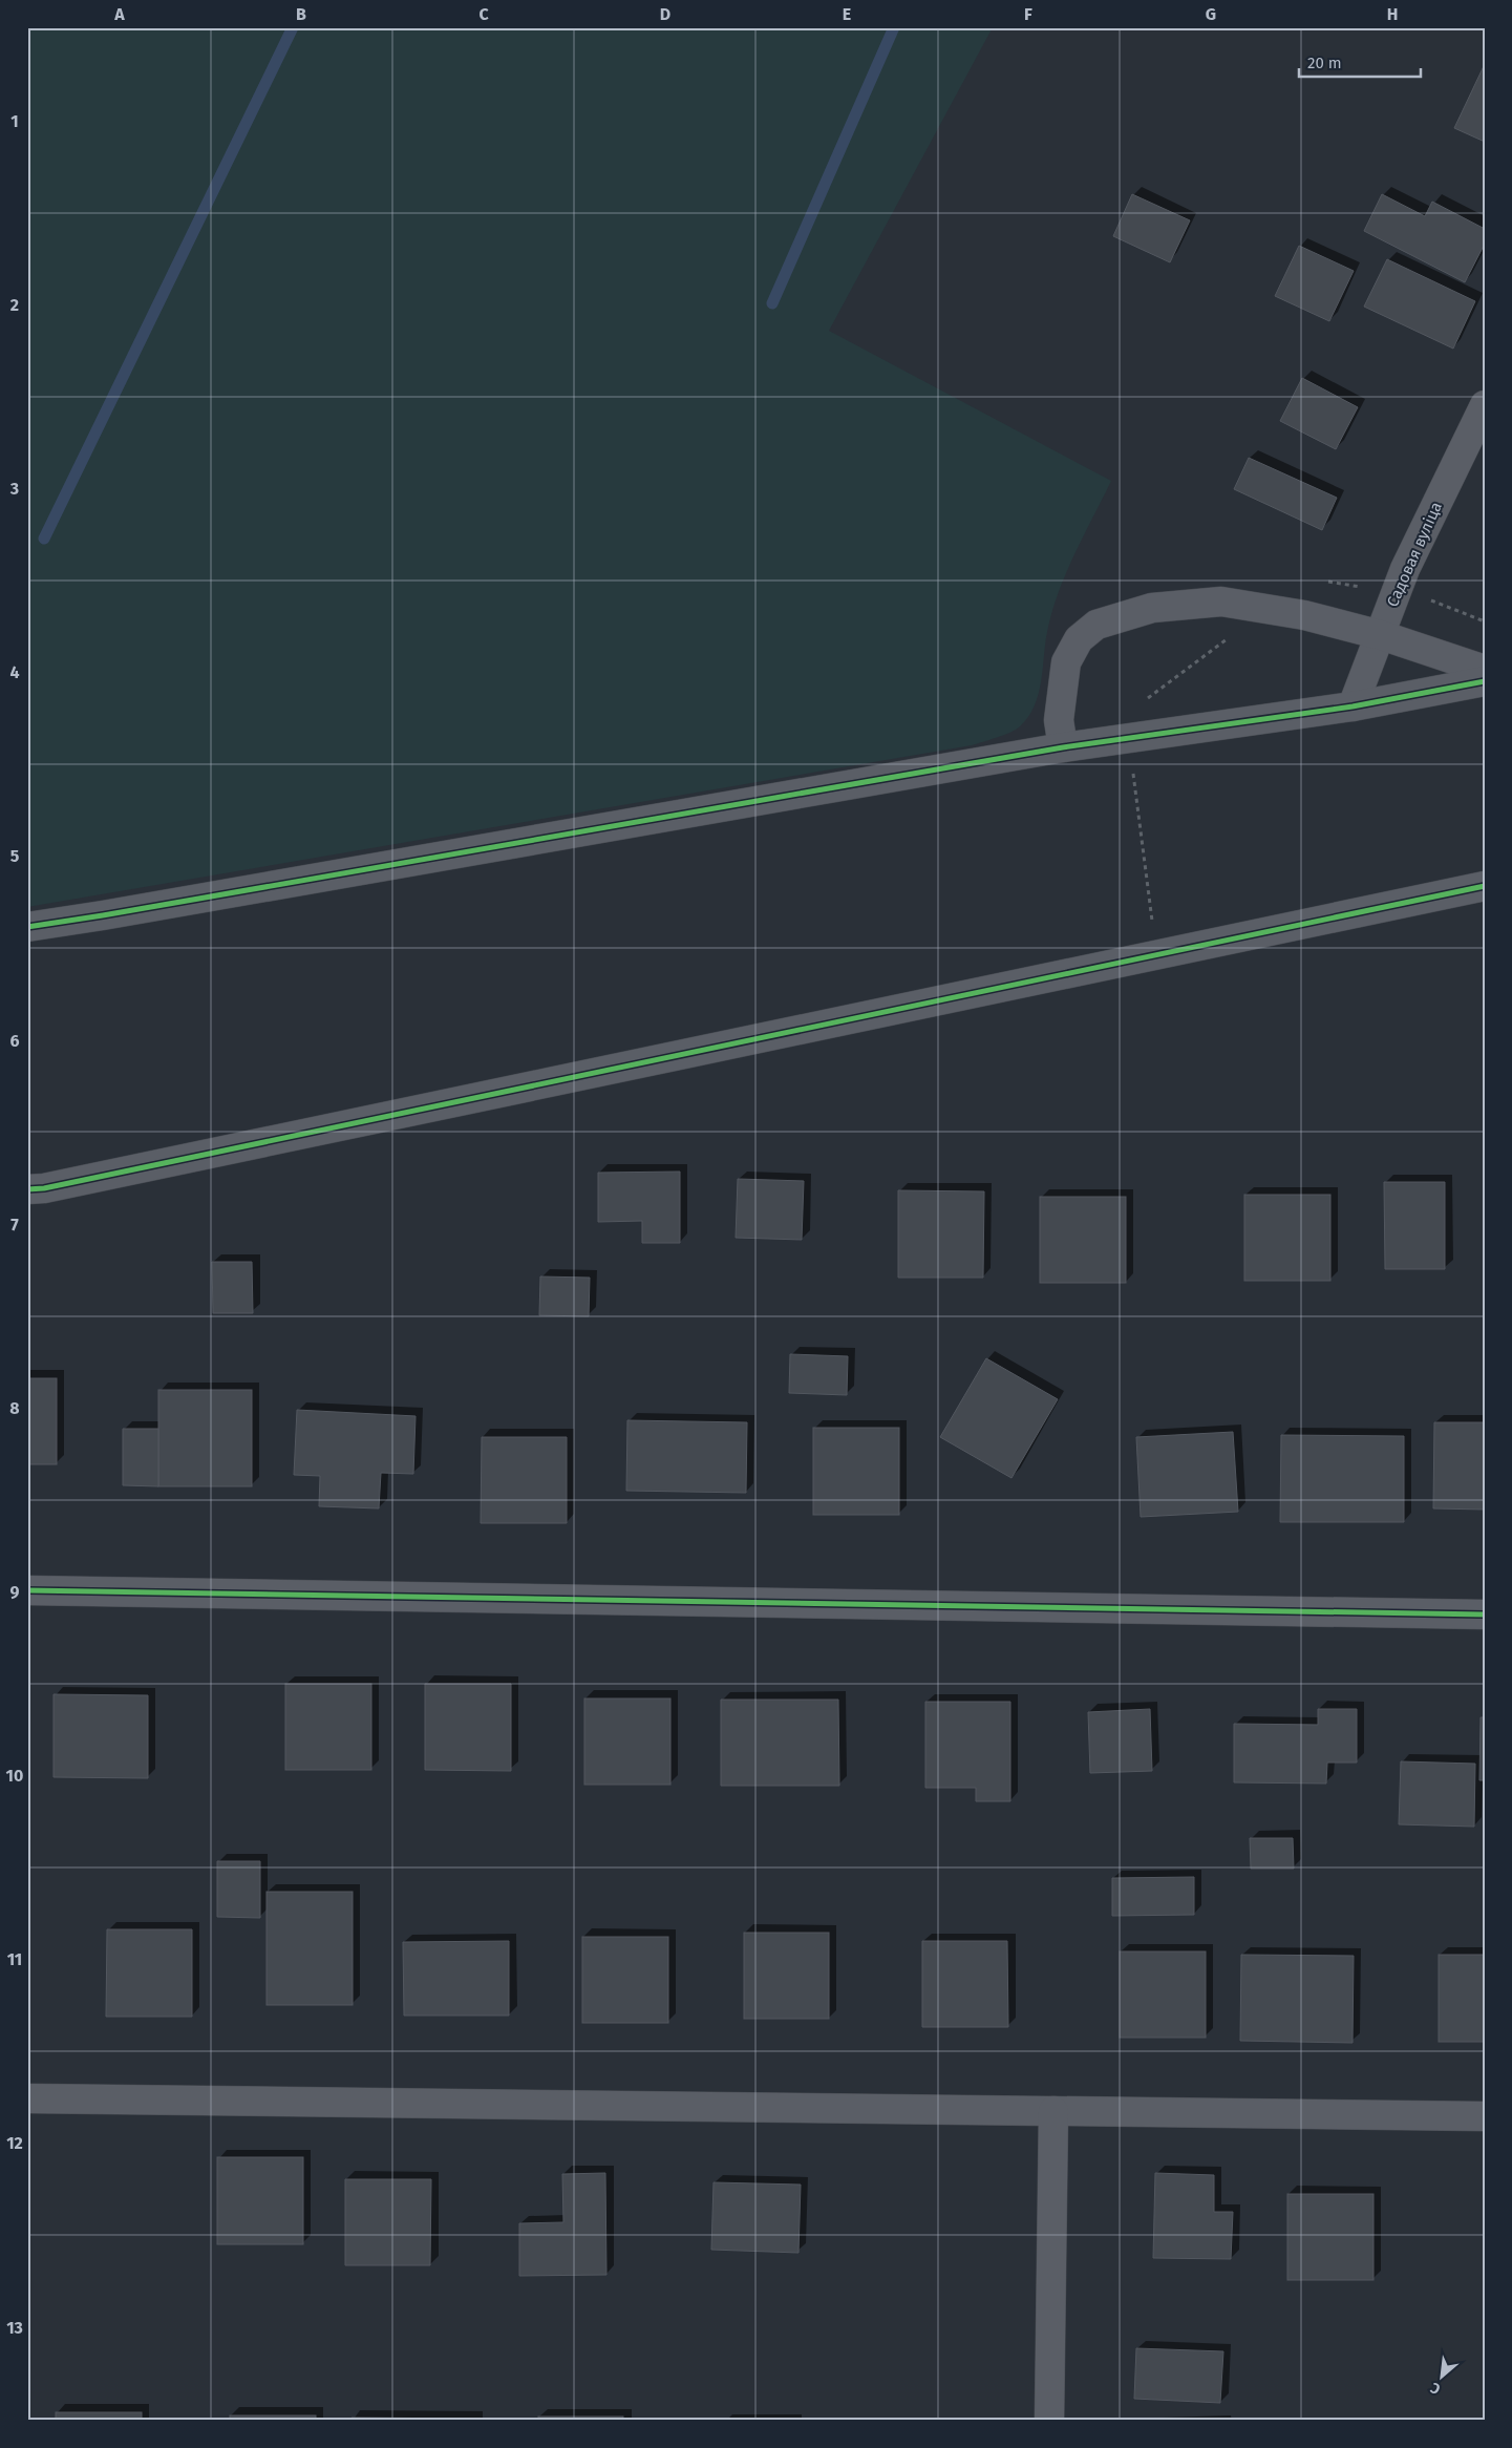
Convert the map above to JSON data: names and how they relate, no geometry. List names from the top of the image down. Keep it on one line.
{"streets":{"street":["Садовая вуліца"]},"scale_bar":"20 m","north":"bottom left","grid":{"columns":["A","B","C","D","E","F","G","H"],"rows":["1","2","3","4","5","6","7","8","9","10","11","12","13"]}}
